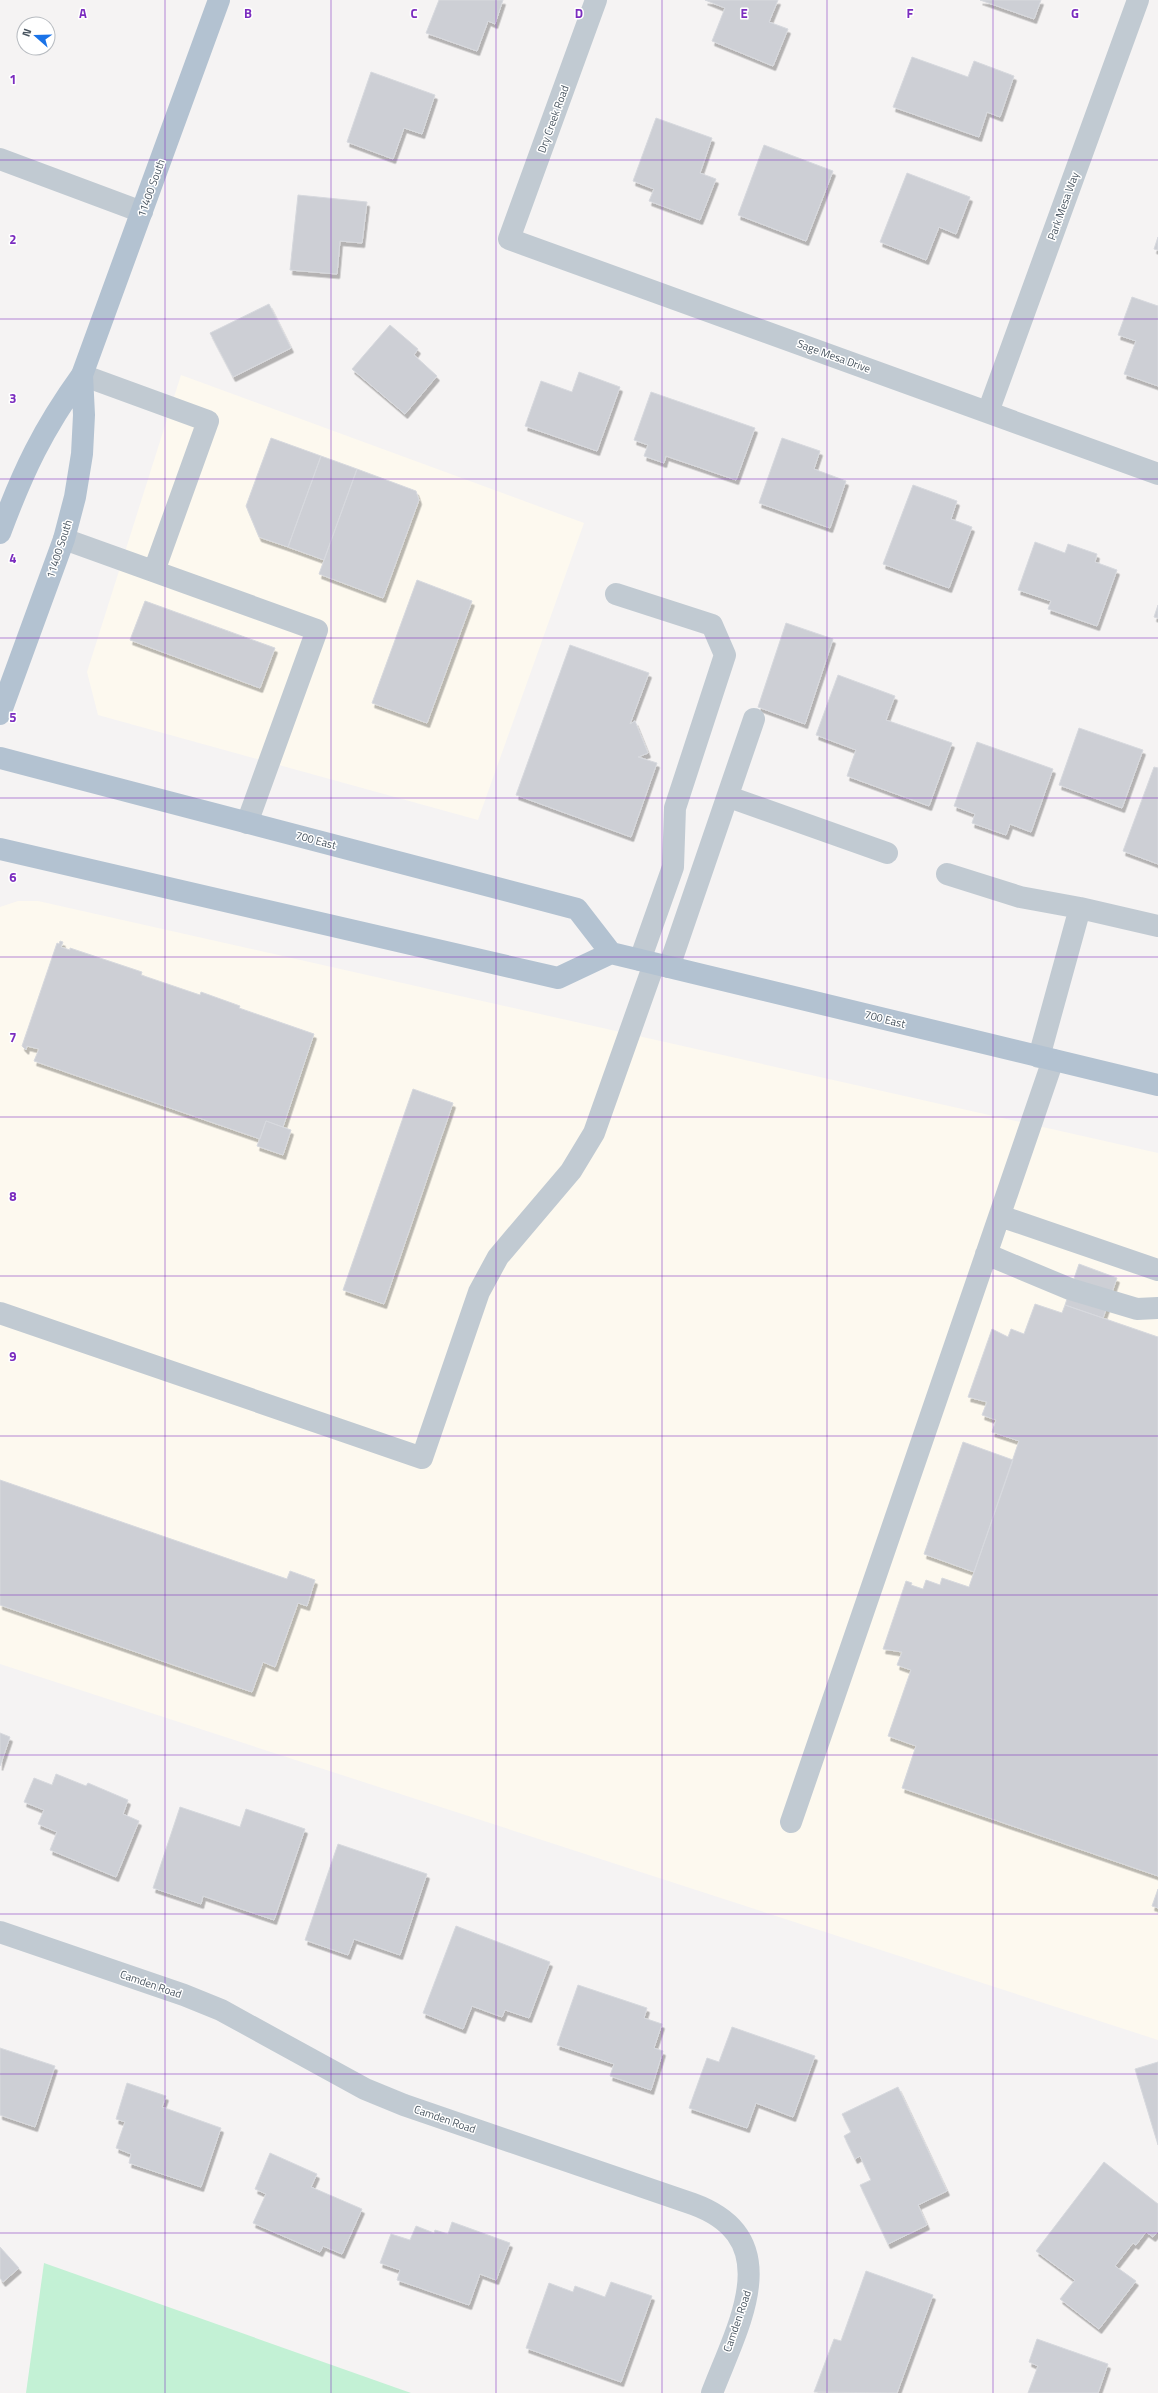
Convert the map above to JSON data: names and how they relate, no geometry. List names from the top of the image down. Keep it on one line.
{"streets":{"main road":["11400 South","700 East"],"street":["Dry Creek Road","Park Mesa Way","Sage Mesa Drive","Camden Road"]},"crossings":[["Dry Creek Road","Sage Mesa Drive"],["Park Mesa Way","Sage Mesa Drive"]],"north":"left","grid":{"columns":["A","B","C","D","E","F","G"],"rows":["1","2","3","4","5","6","7","8","9"]}}
